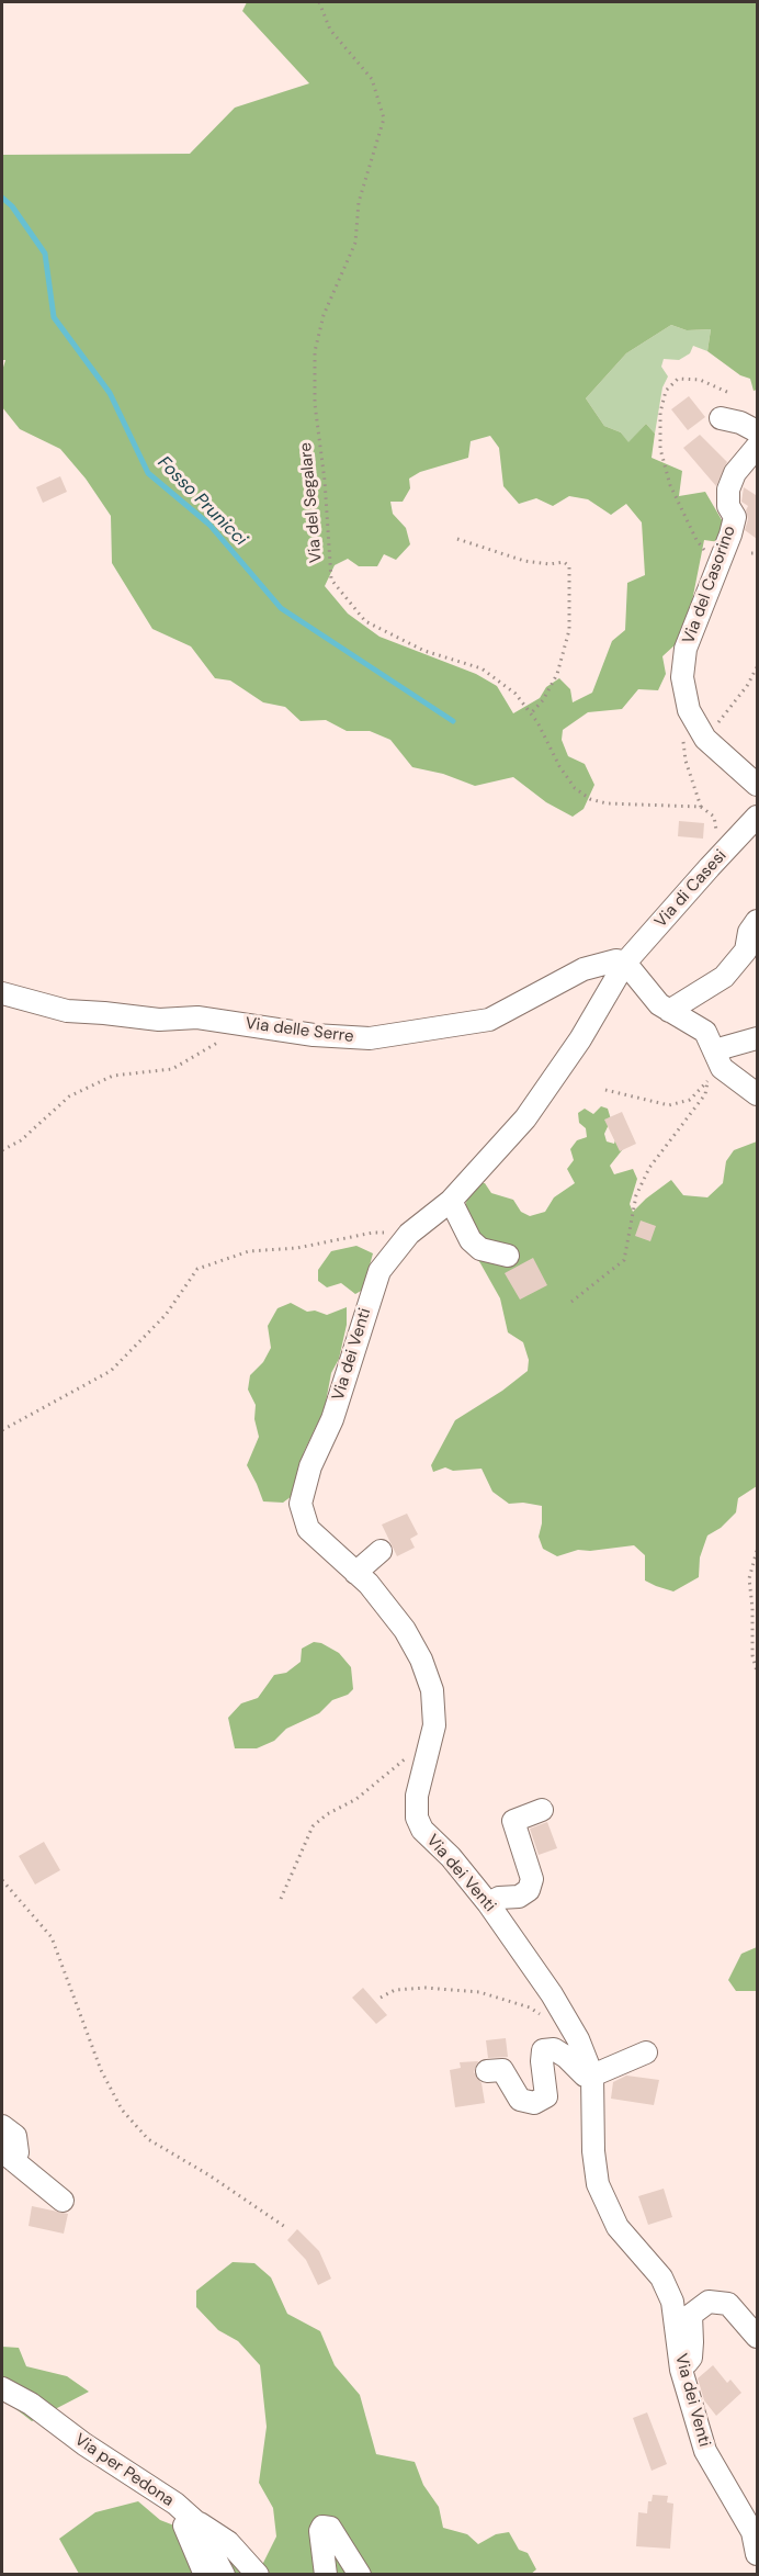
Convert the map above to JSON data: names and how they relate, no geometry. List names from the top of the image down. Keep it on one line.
{"streets":{"street":["Via del Casorino","Via di Casesi","Via delle Serre","Via dei Venti","Via per Pedona"],"path":["Via del Segalare"]},"crossings":[["Via del Segalare","Via di Casesi"],["Via di Casesi","Via delle Serre"],["Via di Casesi","Via dei Venti"],["Via delle Serre","Via dei Venti"]],"water":["Fosso Prunicci"]}
